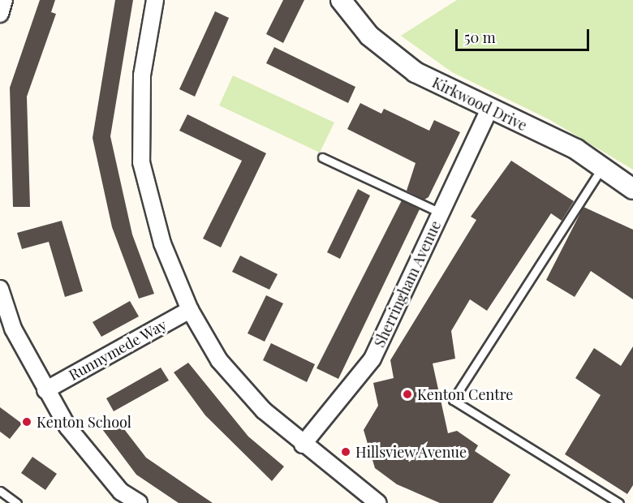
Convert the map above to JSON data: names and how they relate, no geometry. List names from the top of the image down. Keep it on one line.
{"streets":{"street":["Kirkwood Drive","Sherringham Avenue","Runnymede Way"]},"crossings":[["Kirkwood Drive","Sherringham Avenue"]],"places":["Kenton Centre","Kenton School","Hillsview Avenue"],"scale_bar":"50 m"}
